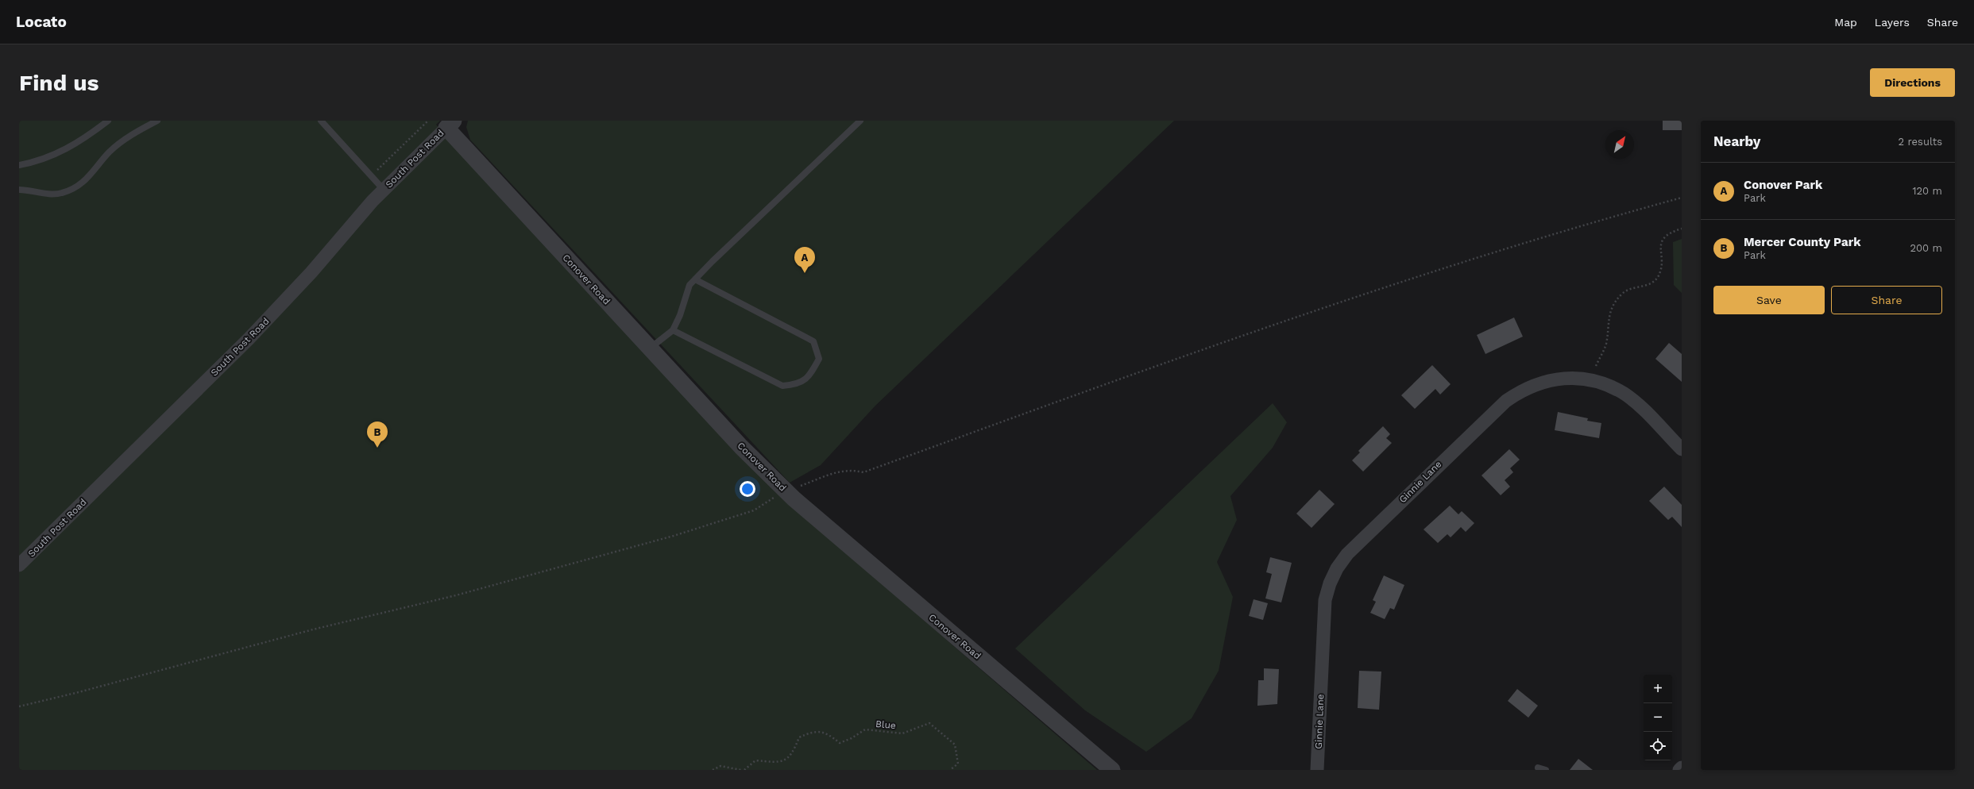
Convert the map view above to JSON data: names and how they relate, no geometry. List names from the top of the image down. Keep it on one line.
{"streets":{"street":["South Post Road","Conover Road","Ginnie Lane"],"path":["Blue"]},"crossings":[["South Post Road","Conover Road"]],"north":"top right","page":{"header":"Locato","nav":["Map","Layers","Share"],"buttons":["Directions",["Save","Share"]],"title":"Find us","heading":["Nearby","2 results"],"list":[{"mark":"A","name":"Conover Park","note":"Park","value":"120 m"},{"mark":"B","name":"Mercer County Park","note":"Park","value":"200 m"}],"pins":["A","B"],"map_buttons":["+","−"]}}
